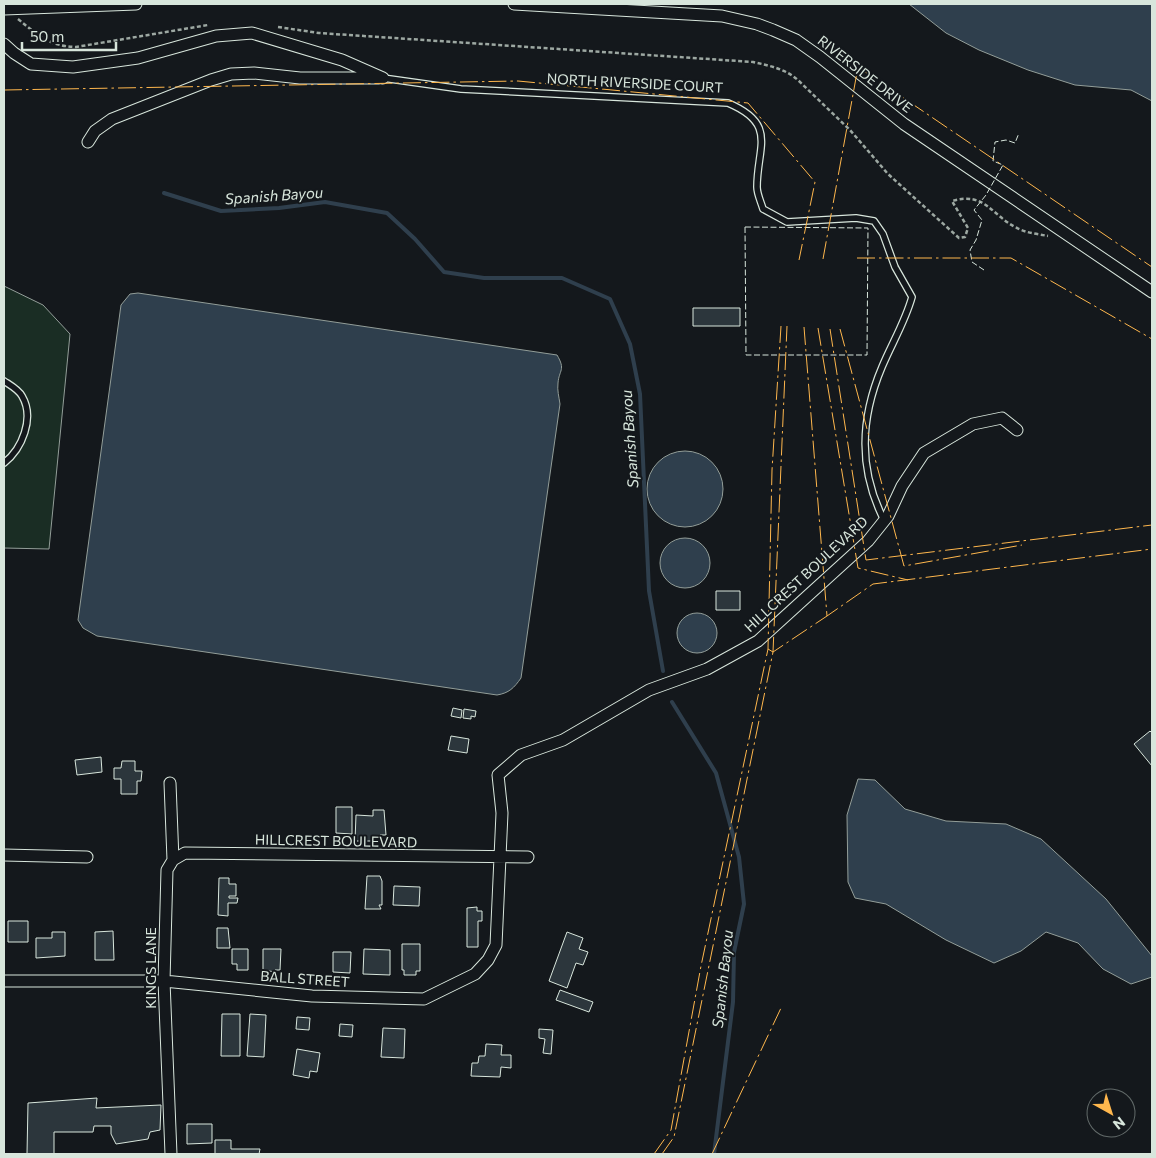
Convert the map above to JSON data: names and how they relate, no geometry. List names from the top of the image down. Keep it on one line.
{"streets":{"street":["RIVERSIDE DRIVE","NORTH RIVERSIDE COURT","HILLCREST BOULEVARD","KINGS LANE","BALL STREET"]},"crossings":[["NORTH RIVERSIDE COURT","HILLCREST BOULEVARD"],["HILLCREST BOULEVARD","KINGS LANE"],["HILLCREST BOULEVARD","BALL STREET"],["KINGS LANE","BALL STREET"]],"water":["Spanish Bayou"],"scale_bar":"50 m","north":"bottom right"}
